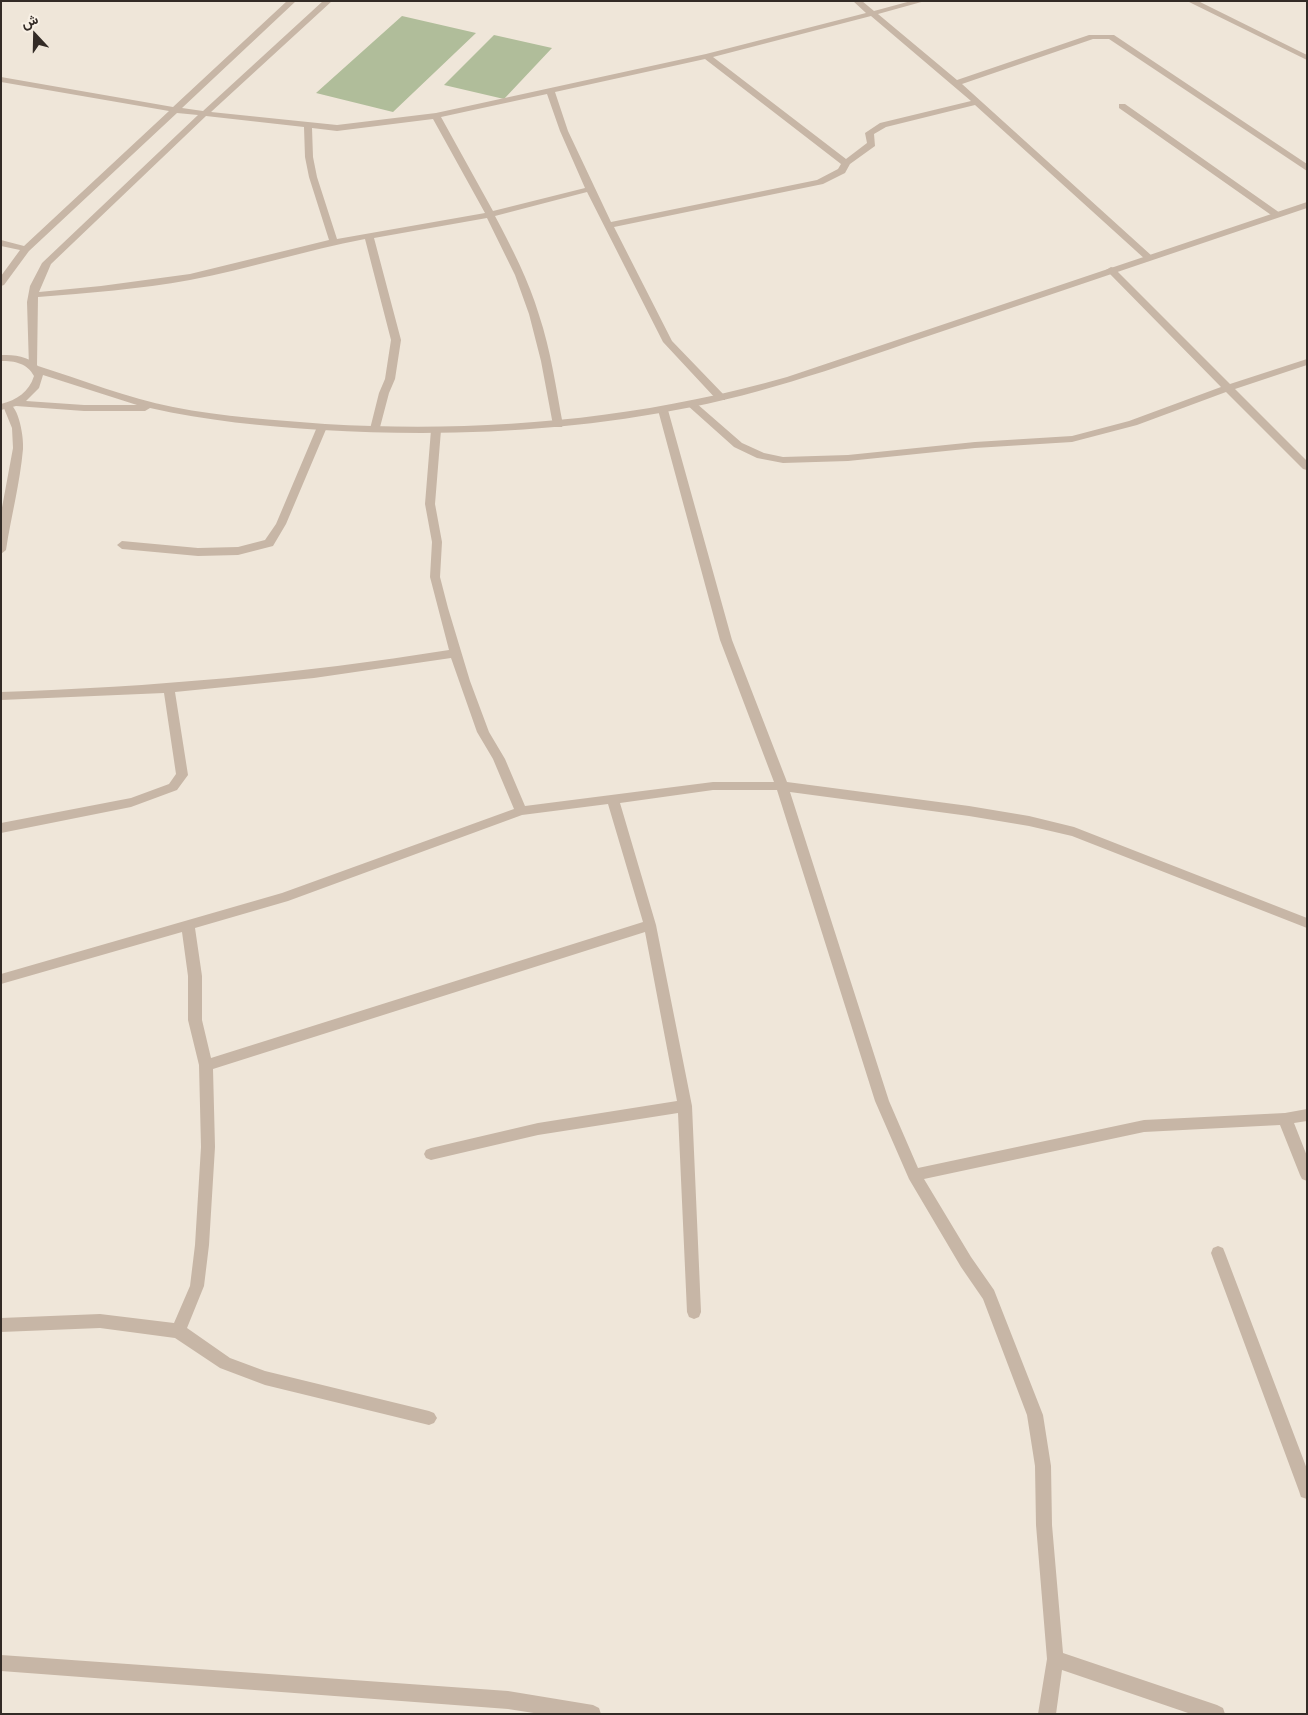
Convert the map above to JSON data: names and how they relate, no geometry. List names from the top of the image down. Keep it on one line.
{"north":"top"}
